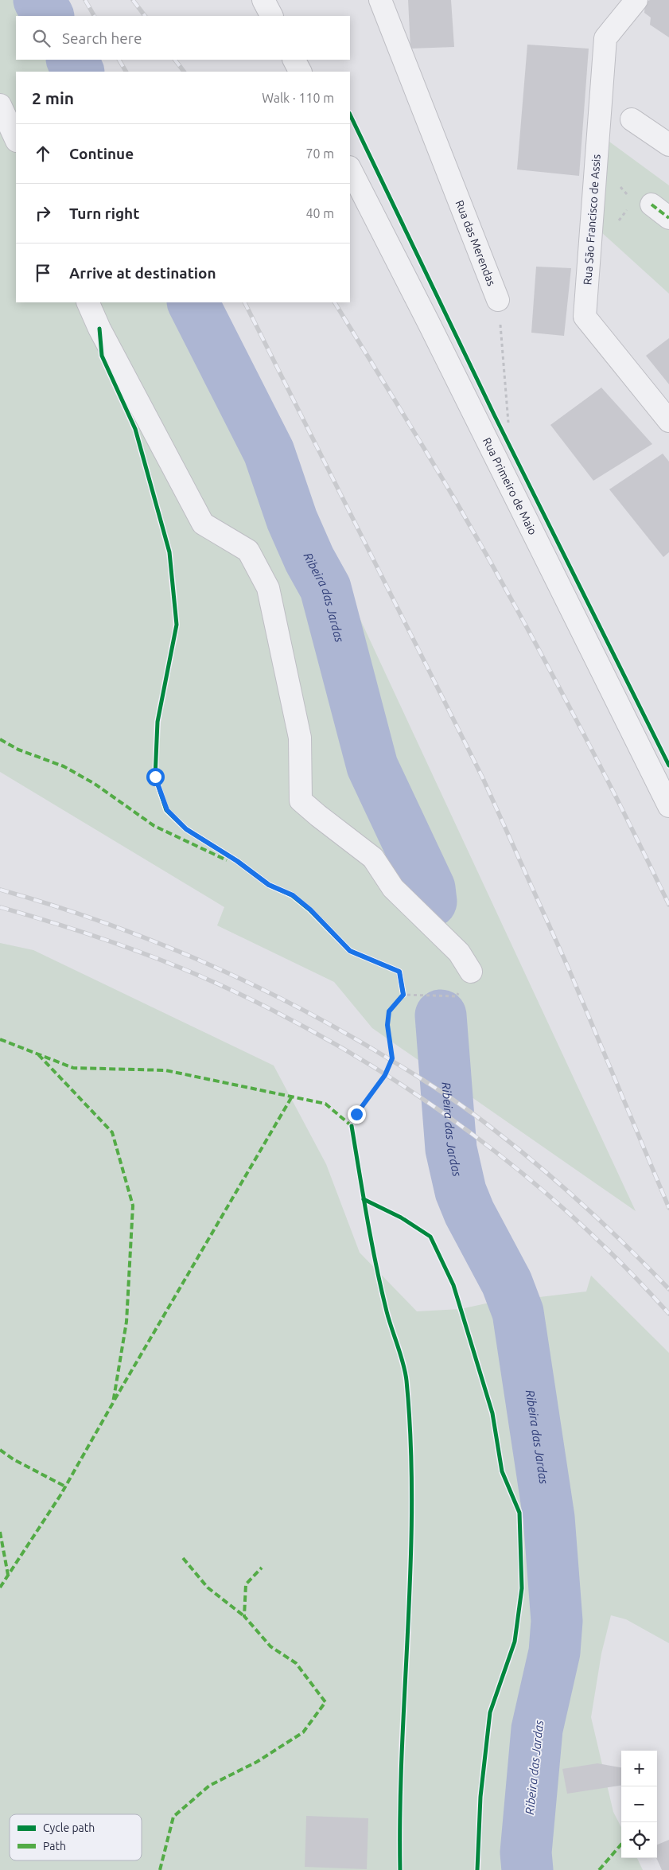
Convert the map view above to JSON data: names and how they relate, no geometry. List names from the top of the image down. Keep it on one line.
{"streets":{"street":["Rua São Francisco de Assis","Rua das Merendas","Rua Primeiro de Maio"]},"water":["Ribeira das Jardas"],"legend":["Cycle path","Path"],"page":{"search":"Search here","heading":["2 min","Walk · 110 m"],"list":[["Continue","70 m"],["Turn right","40 m"],"Arrive at destination"],"map_buttons":["+","−"]}}
